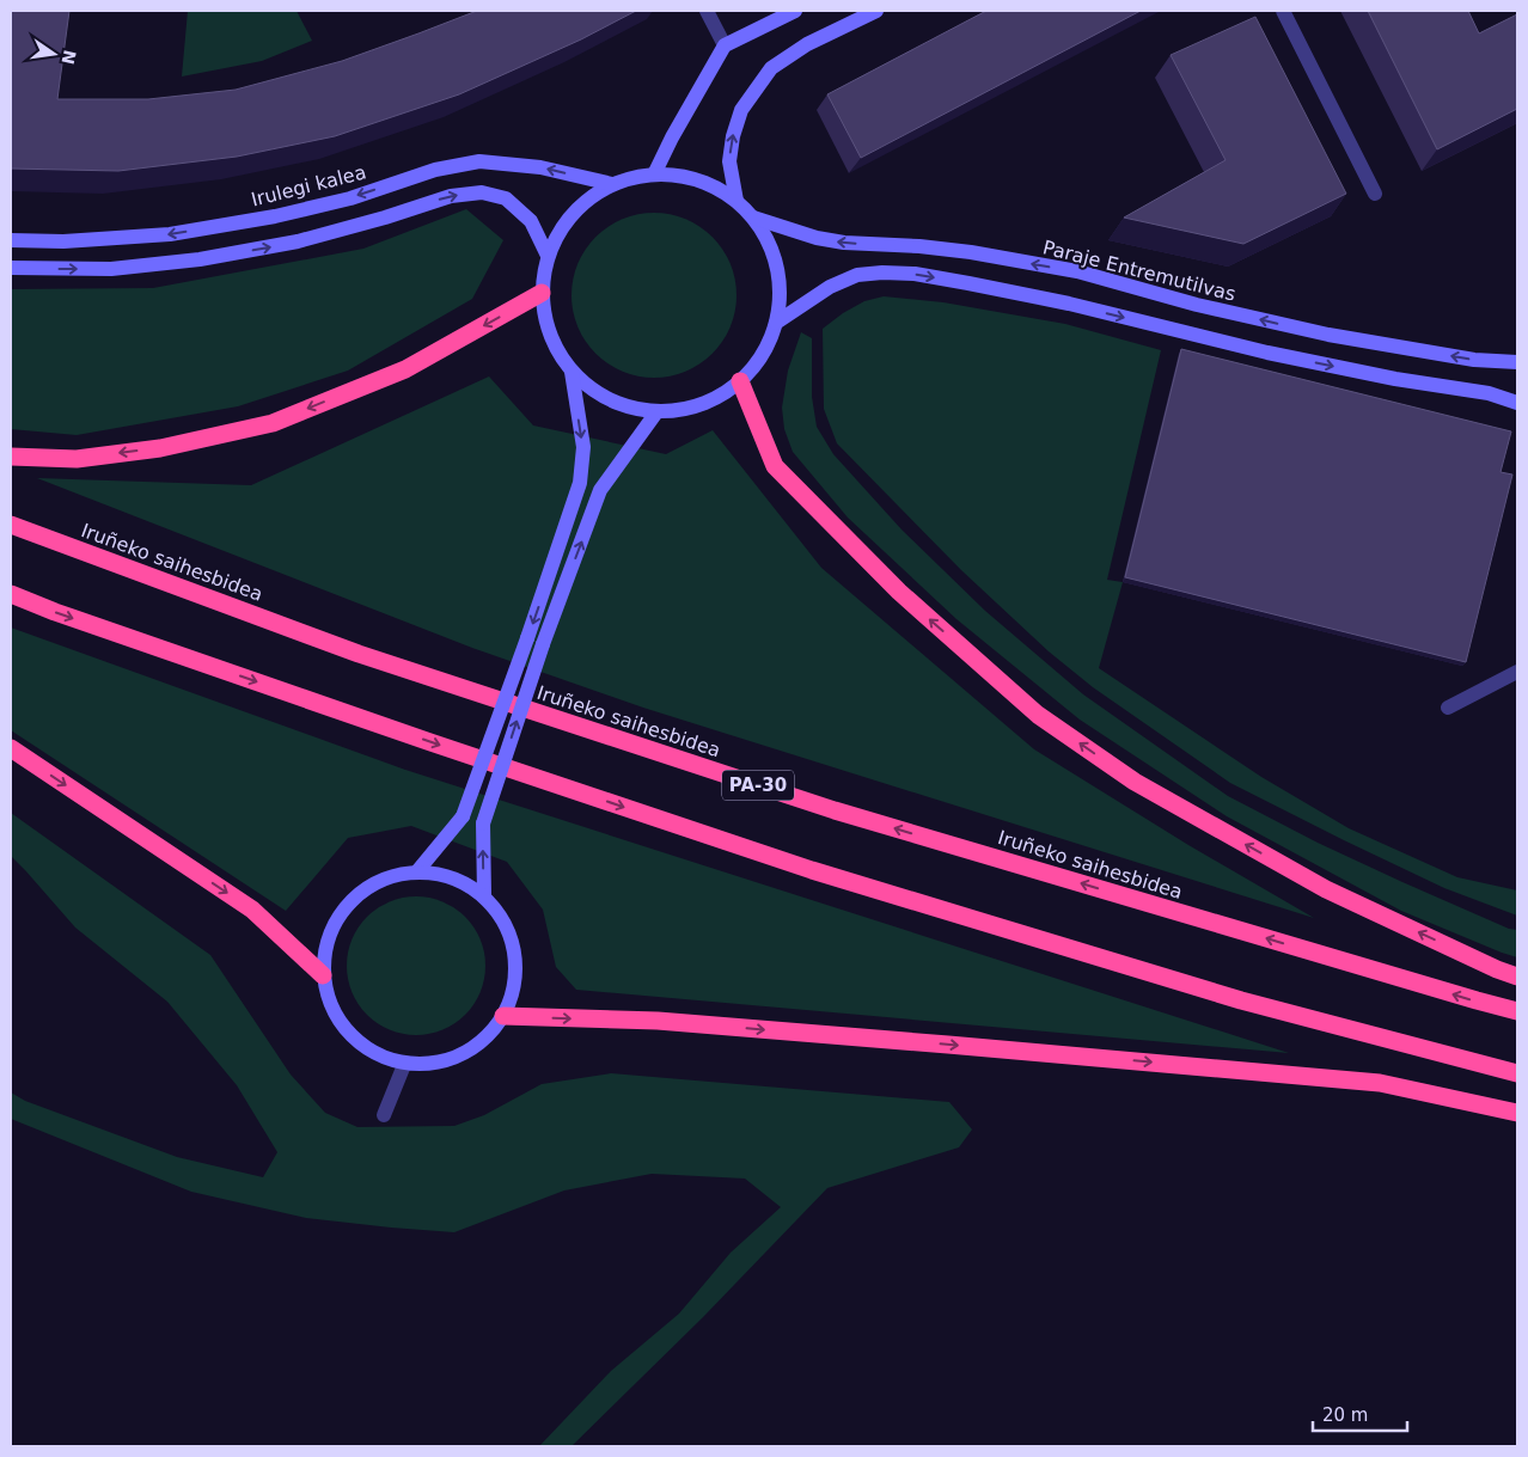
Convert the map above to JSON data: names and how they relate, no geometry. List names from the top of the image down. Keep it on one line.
{"streets":{"highway":["Iruñeko saihesbidea","PA-30"],"street":["Irulegi kalea","Paraje Entremutilvas"]},"scale_bar":"20 m","north":"right"}
